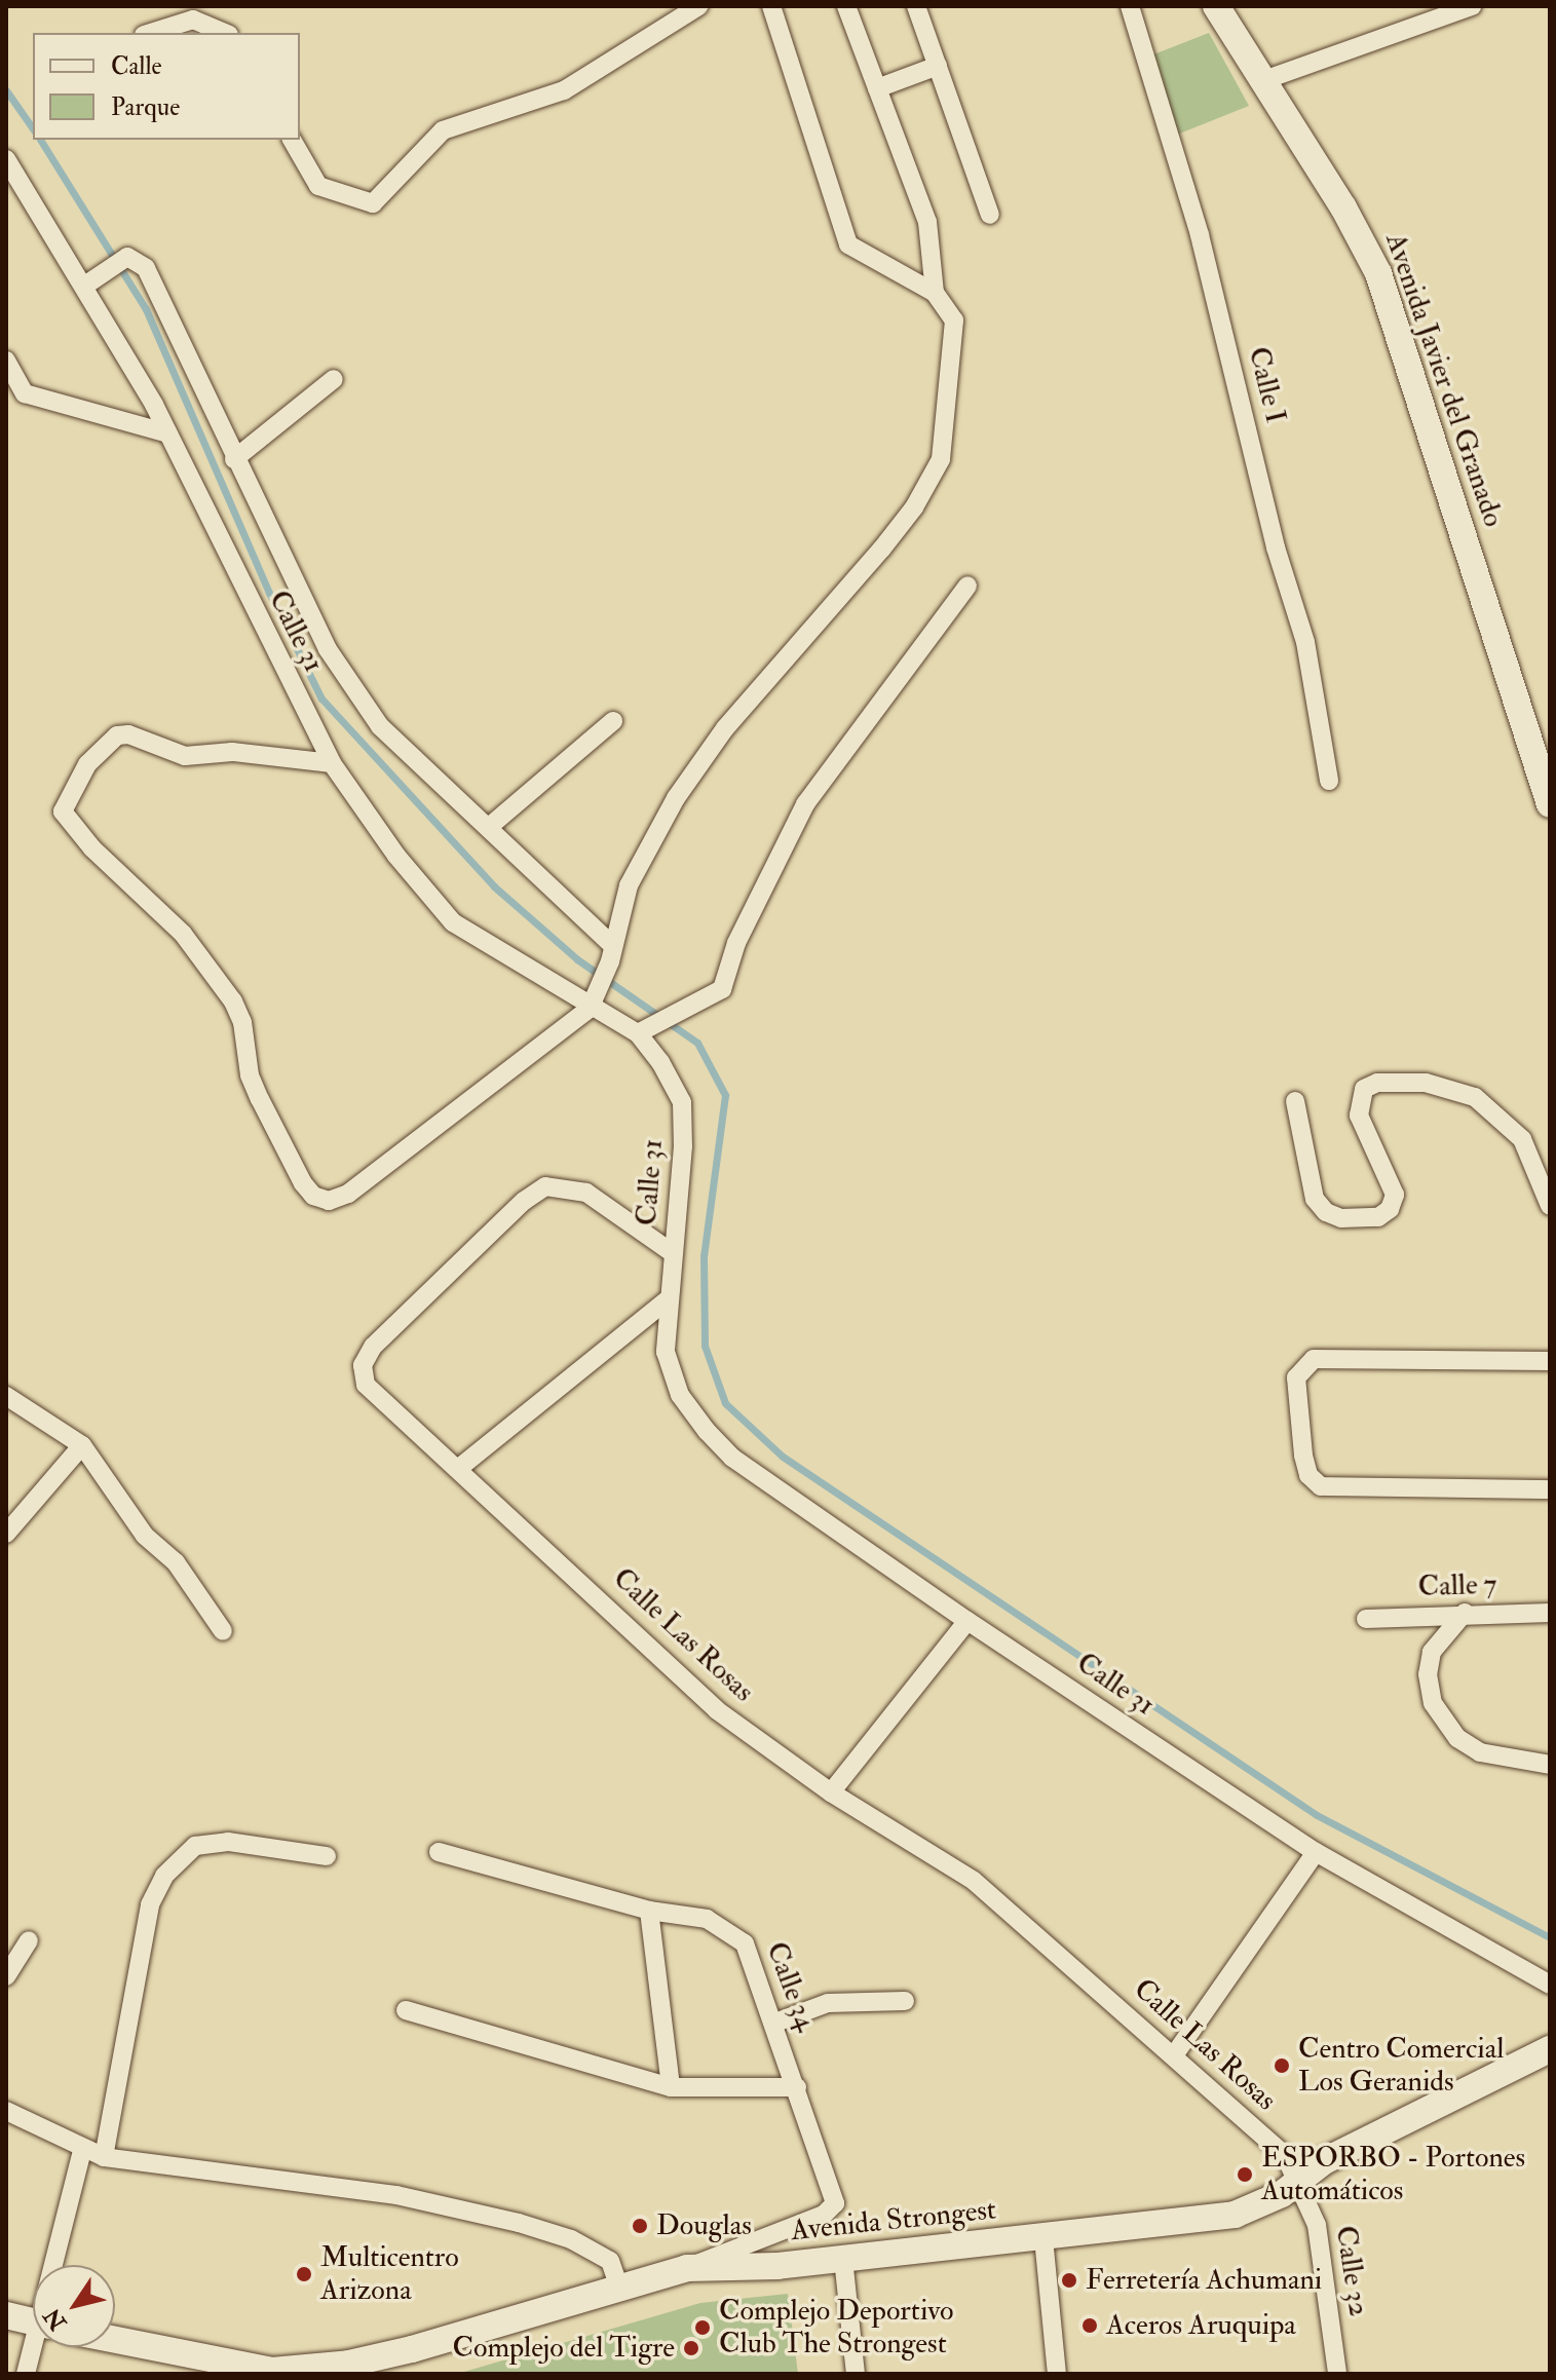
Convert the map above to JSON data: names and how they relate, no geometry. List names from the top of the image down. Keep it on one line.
{"streets":{"main road":["Avenida Javier del Granado","Avenida Strongest"],"street":["Calle I","Calle 31","Calle 7","Calle Las Rosas","Calle 34","Calle 32"]},"crossings":[["Calle 31","Calle Las Rosas"],["Calle Las Rosas","Avenida Strongest"],["Calle Las Rosas","Calle 32"],["Calle 34","Avenida Strongest"],["Avenida Strongest","Calle 32"]],"places":["Centro Comercial Los Geranids","ESPORBO - Portones Automáticos","Douglas","Multicentro Arizona","Ferretería Achumani","Aceros Aruquipa","Complejo Deportivo Club The Strongest","Complejo del Tigre"],"legend":["Calle","Parque"],"north":"bottom left"}
